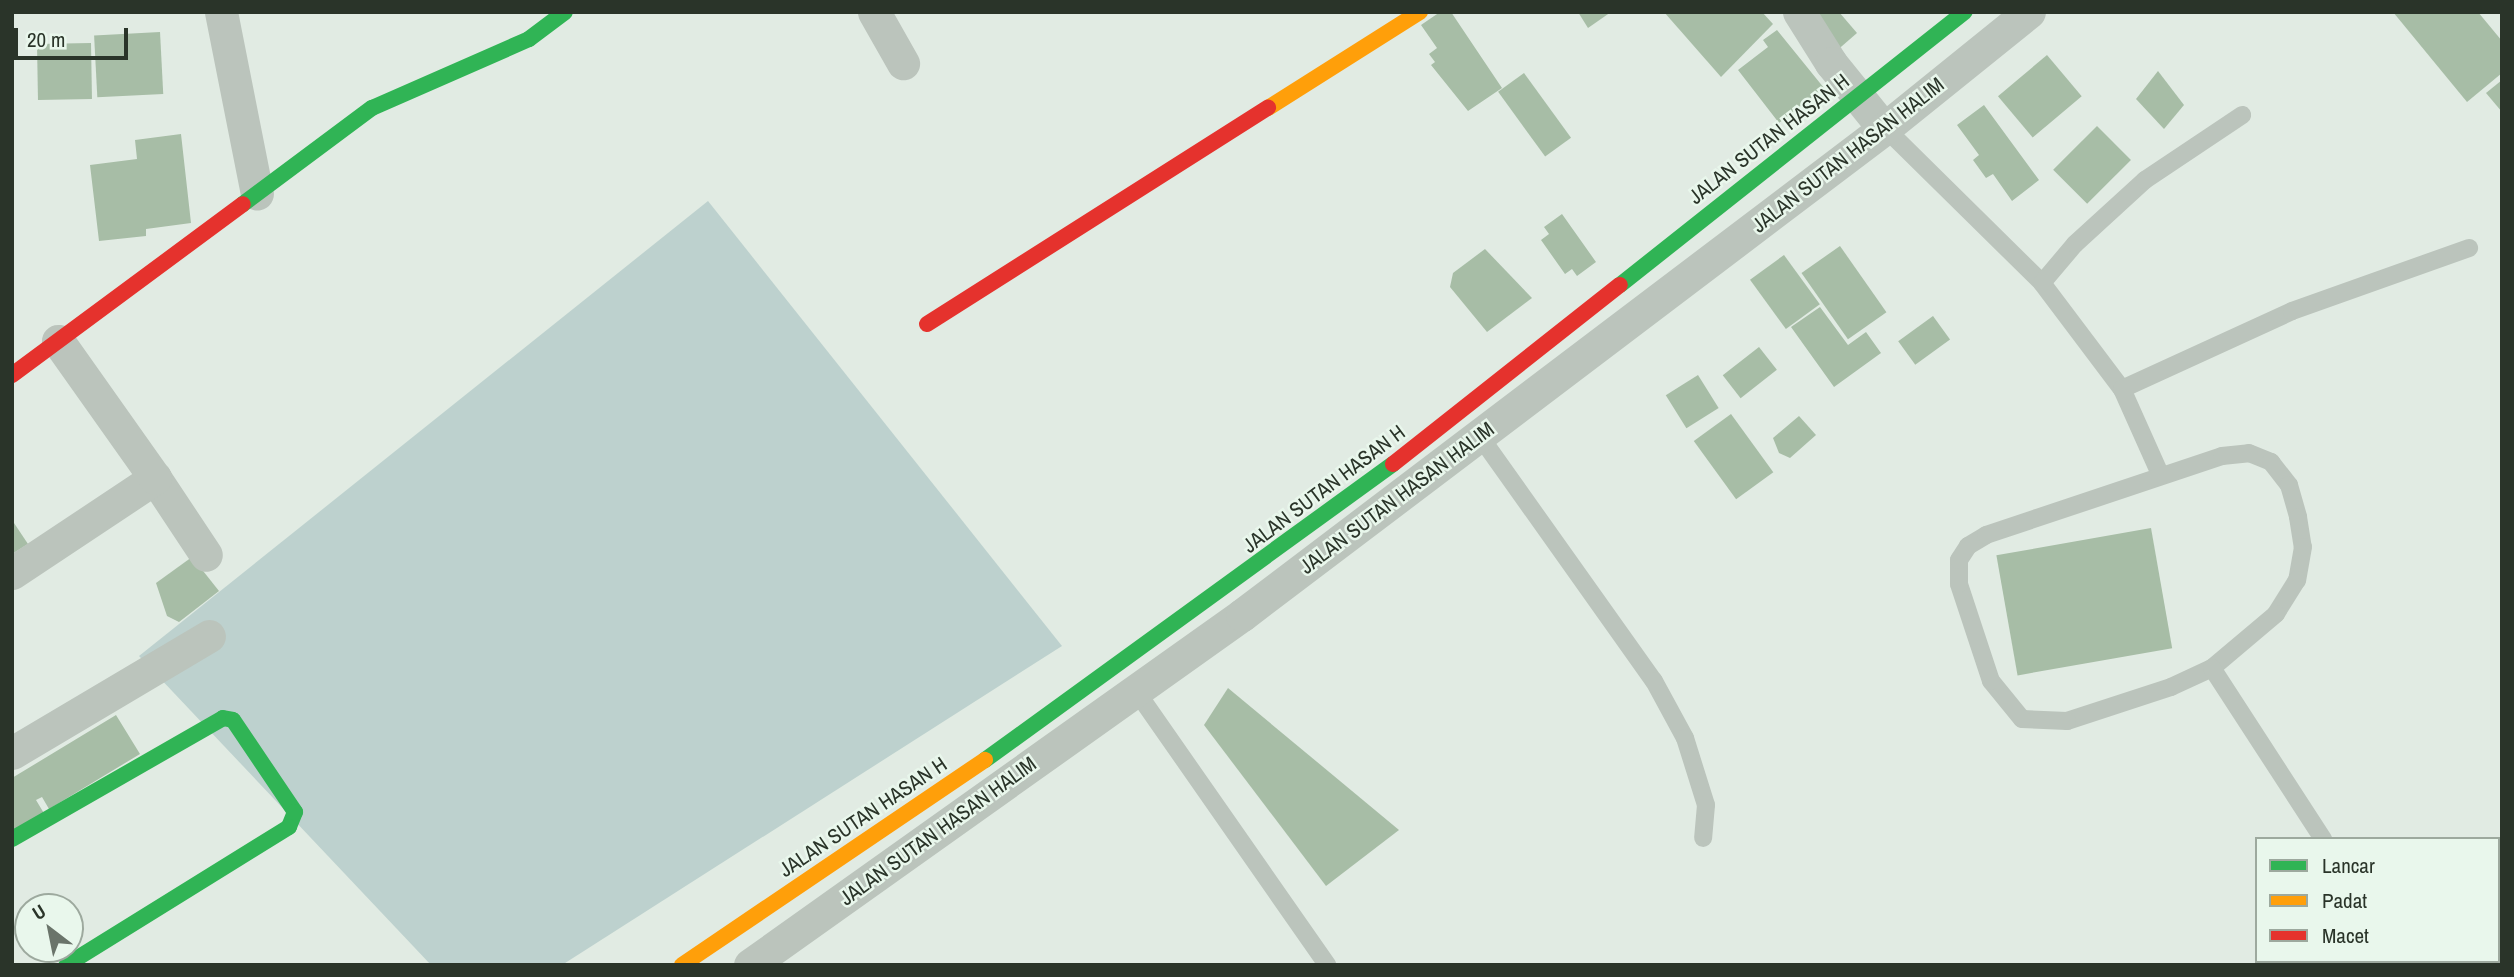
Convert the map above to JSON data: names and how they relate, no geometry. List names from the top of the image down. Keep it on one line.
{"streets":{"street":["JALAN SUTAN HASAN H","JALAN SUTAN HASAN HALIM"]},"legend":["Lancar","Padat","Macet"],"scale_bar":"20 m","north":"top left"}
